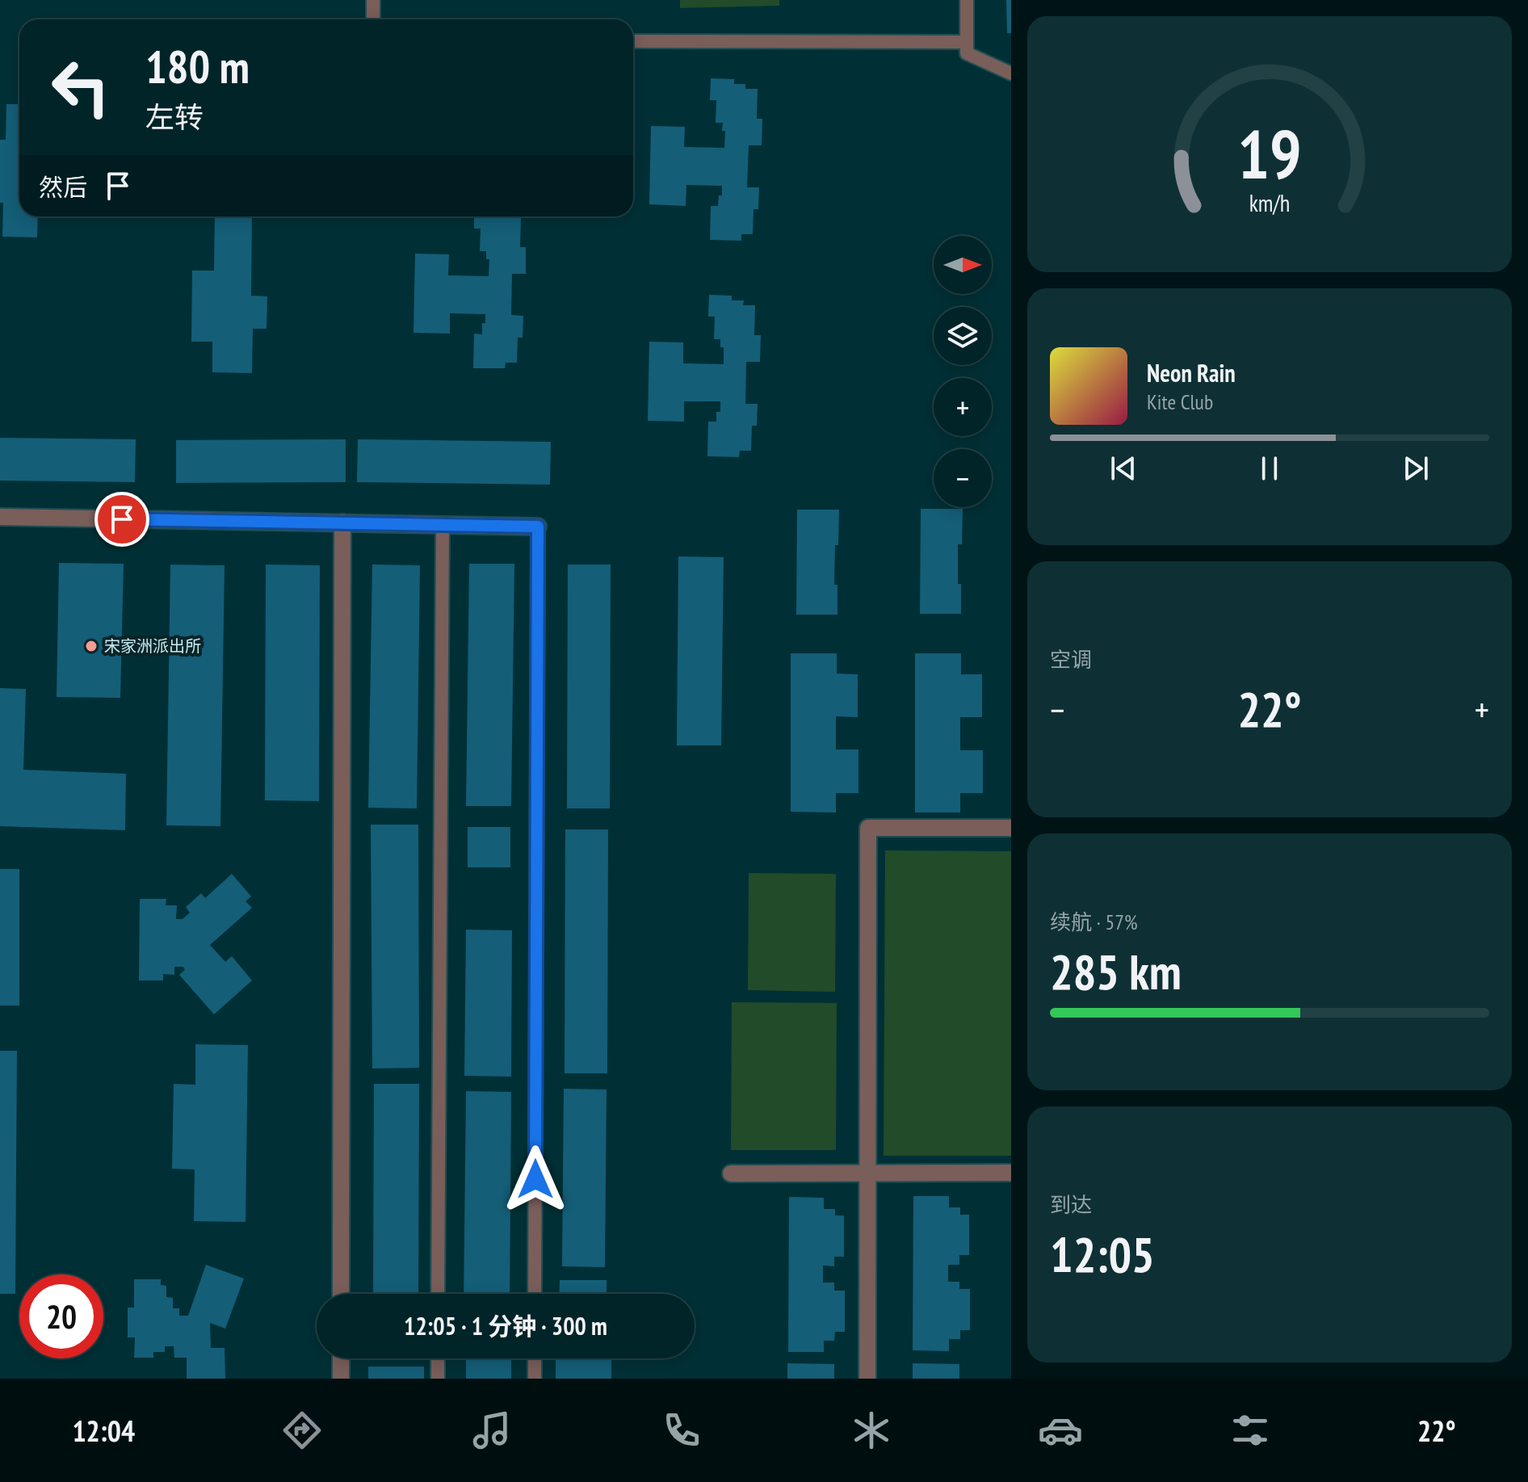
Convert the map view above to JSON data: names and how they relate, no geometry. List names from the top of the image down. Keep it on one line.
{"places":["宋家洲派出所"],"north":"right","page":{"turn":["180 m","左转"],"then":"然后","map_buttons":["+","−"],"song":["Neon Rain","Kite Club"],"tile":["空调",["续航 · 57%","285 km"],["到达","12:05"]],"heat":["−","22°","+"],"limit":"20","trip":"12:05 · 1 分钟 · 300 m","tabs":["12:04","22°"],"gauge":["19","km/h"]}}
